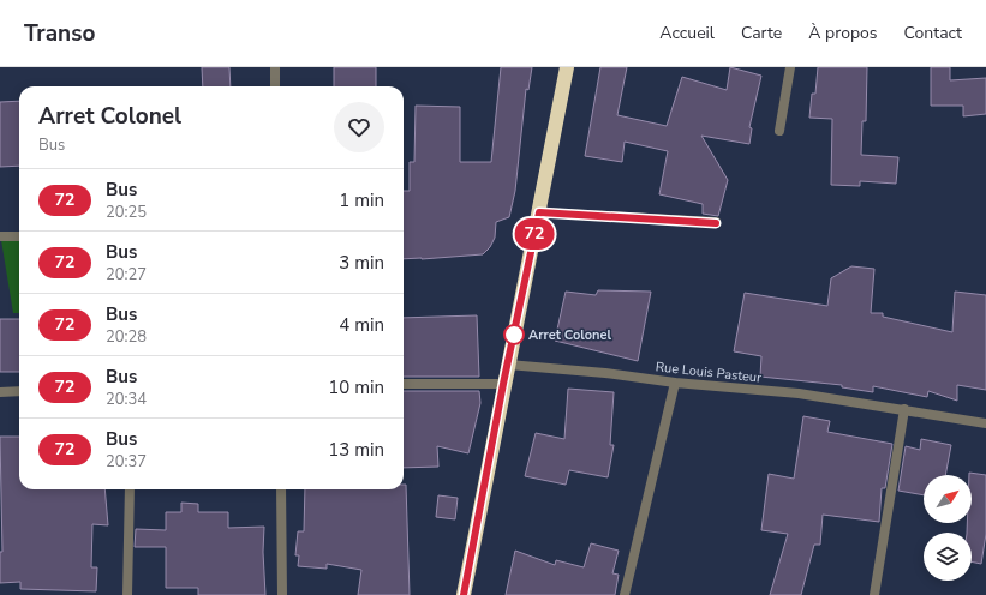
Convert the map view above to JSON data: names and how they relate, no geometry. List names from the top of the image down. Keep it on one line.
{"streets":{"street":["Rue Louis Pasteur"]},"places":["Arret Colonel"],"lines":["bus line 72"],"north":"top right","page":{"header":"Transo","nav":["Accueil","Carte","À propos","Contact"],"on_map":"72","heading":["Arret Colonel","Bus"],"list":[{"mark":"72","name":"Bus","note":"20:25","value":"1 min"},{"mark":"72","name":"Bus","note":"20:27","value":"3 min"},{"mark":"72","name":"Bus","note":"20:28","value":"4 min"},{"mark":"72","name":"Bus","note":"20:34","value":"10 min"},{"mark":"72","name":"Bus","note":"20:37","value":"13 min"}]}}
